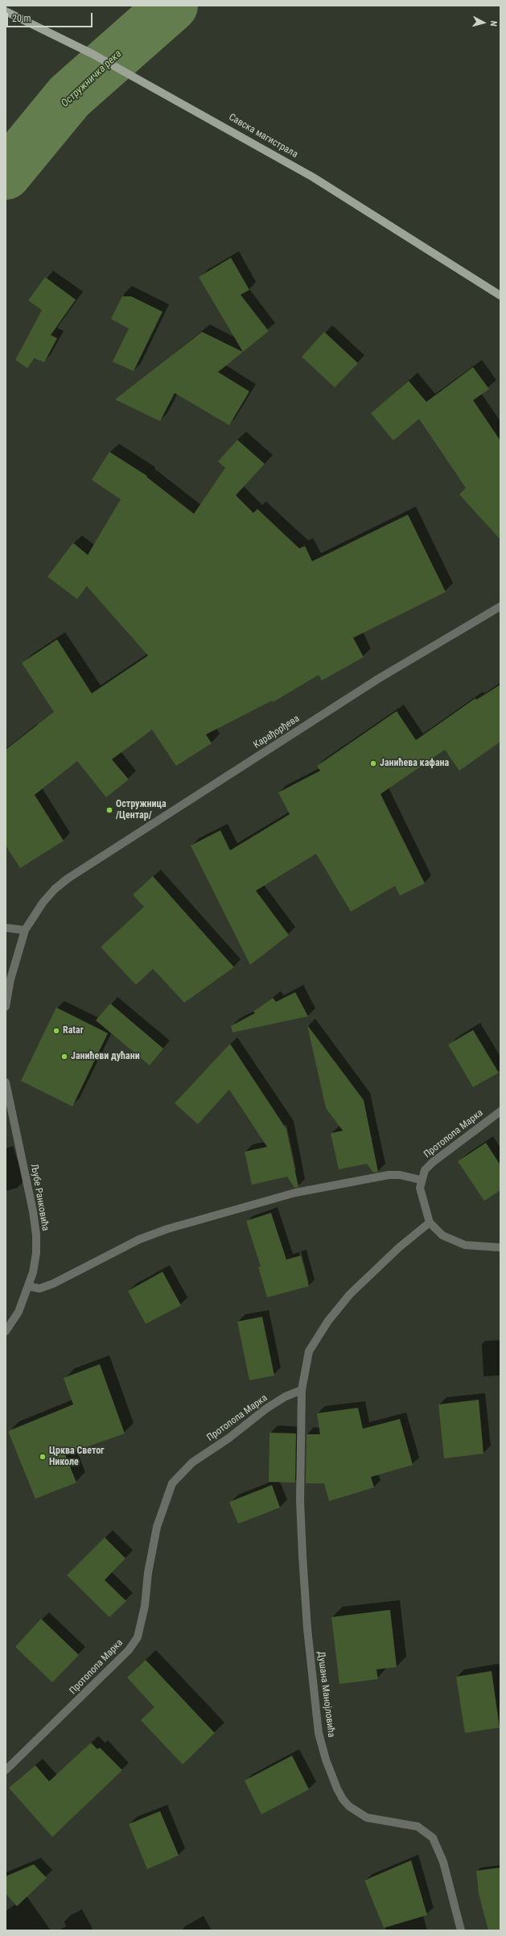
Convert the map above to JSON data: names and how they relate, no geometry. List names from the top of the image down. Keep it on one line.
{"streets":{"main road":["Савска магистрала"],"street":["Карађорђева","Протопопа Марка","Љубе Ранковића","Душана Манојловића"]},"crossings":[["Протопопа Марка","Душана Манојловића"]],"water":["Остружничка река"],"places":["Јанићева кафана","Остружница /Центар/","Ratar","Јанићеви дућани","Црква Светог Николе"],"scale_bar":"20 m","north":"right"}
